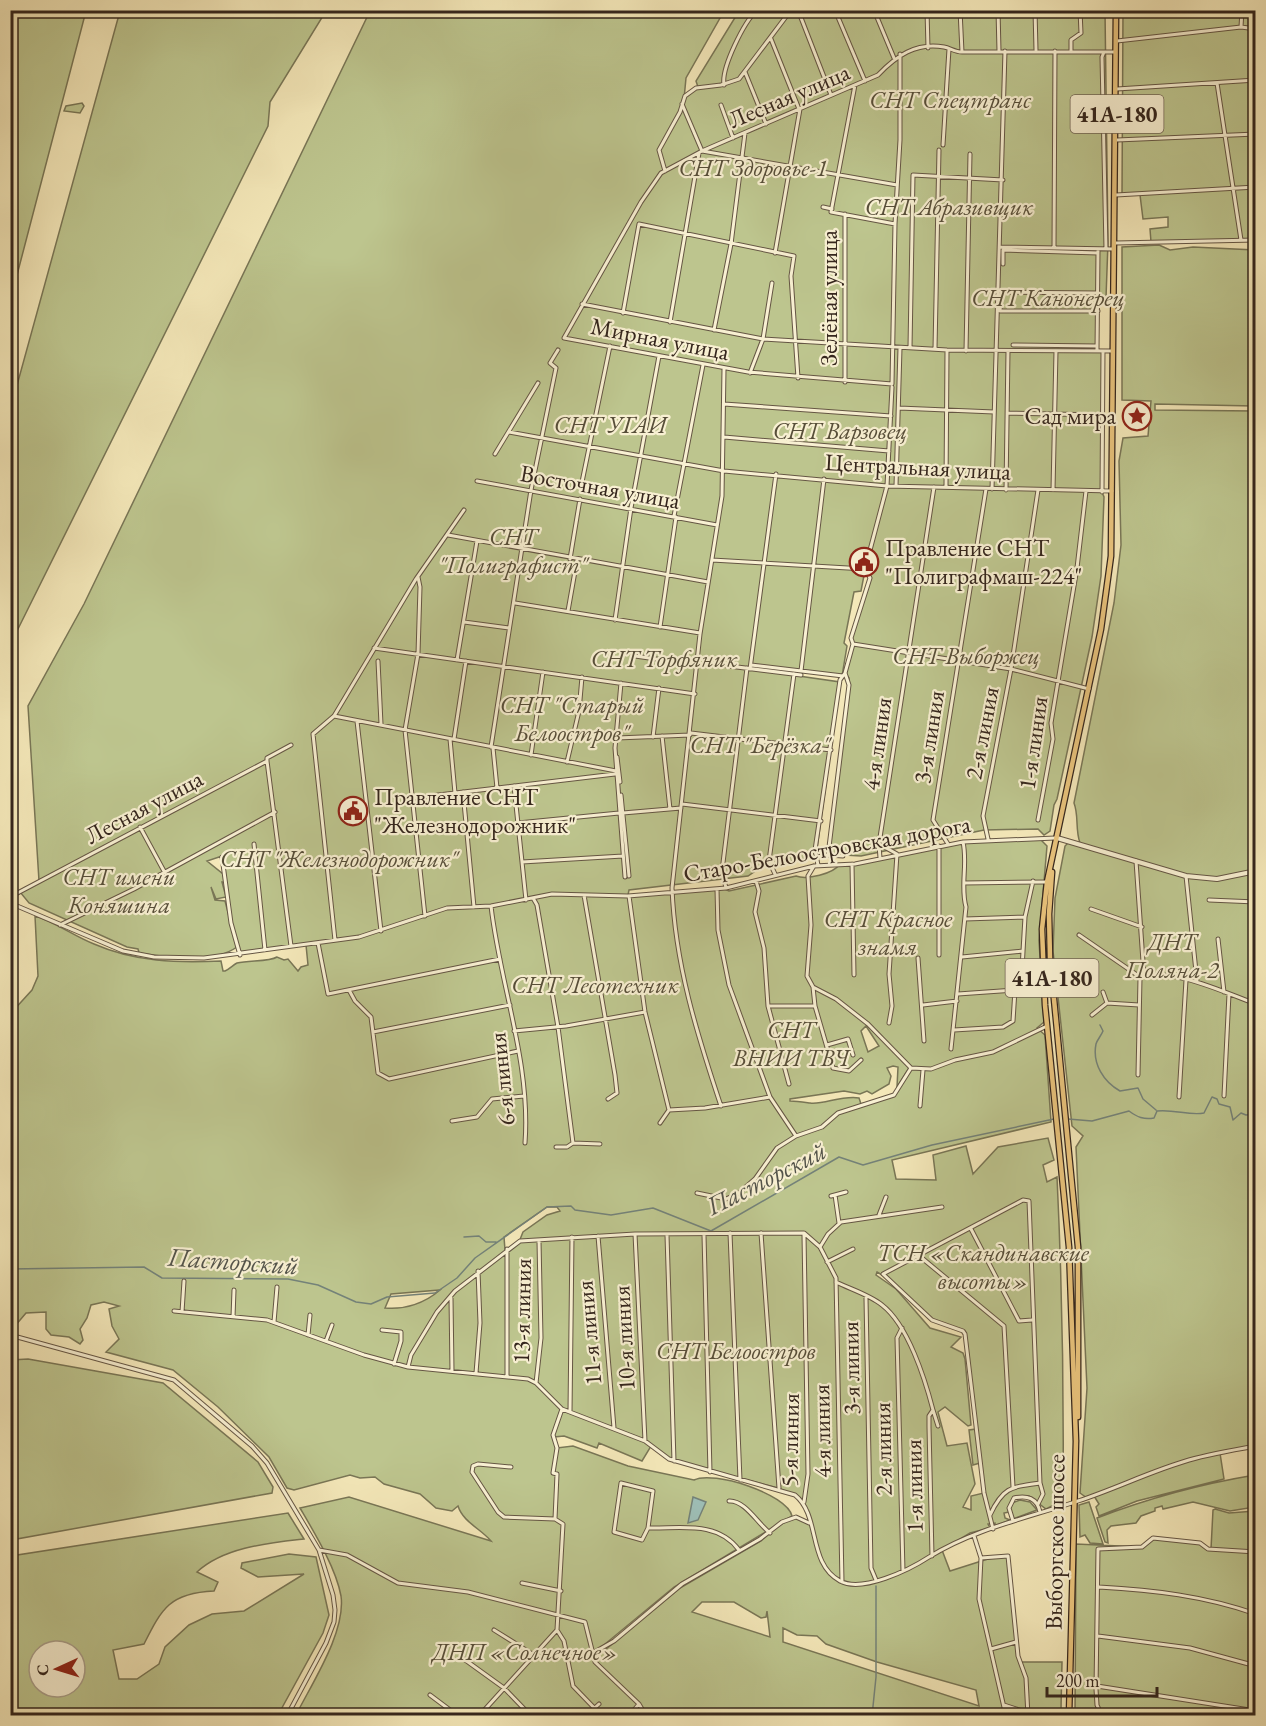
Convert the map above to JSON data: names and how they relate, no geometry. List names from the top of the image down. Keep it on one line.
{"streets":{"main road":["41А-180","Выборгское шоссе"],"street":["Лесная улица","Зелёная улица","Мирная улица","Центральная улица","Восточная улица","2-я линия","3-я линия","1-я линия","4-я линия","Старо-Белоостровская дорога","6-я линия","13-я линия","11-я линия","10-я линия","5-я линия"]},"crossings":[["Лесная улица","41А-180"],["Лесная улица","Мирная улица"],["41А-180","Центральная улица"],["41А-180","Старо-Белоостровская дорога"],["41А-180","Выборгское шоссе"],["Зелёная улица","Мирная улица"],["Центральная улица","2-я линия"],["Центральная улица","3-я линия"],["Центральная улица","1-я линия"],["Центральная улица","4-я линия"],["2-я линия","Старо-Белоостровская дорога"],["3-я линия","Старо-Белоостровская дорога"],["4-я линия","Старо-Белоостровская дорога"],["Старо-Белоостровская дорога","6-я линия"]],"water":["Пасторский"],"parks":["СНТ Спецтранс","СНТ Здоровье-1","СНТ Абразивщик","СНТ Канонерец","СНТ УГАИ","СНТ Варзовец","СНТ \"Полиграфист\"","СНТ Выборжец","СНТ Торфяник","СНТ \"Старый Белоостров\"","СНТ \"Берёзка\"","СНТ \"Железнодорожник\"","СНТ имени Коняшина","СНТ Красное знамя","ДНТ Поляна-2","СНТ Лесотехник","СНТ ВНИИ ТВЧ","ТСН «Скандинавские высоты»","СНТ Белоостров","ДНП «Солнечное»"],"places":{"place":["Сад мира"],"public building":["Правление СНТ \"Полиграфмаш-224\"","Правление СНТ \"Железнодорожник\""]},"scale_bar":"200 m","north":"left"}
